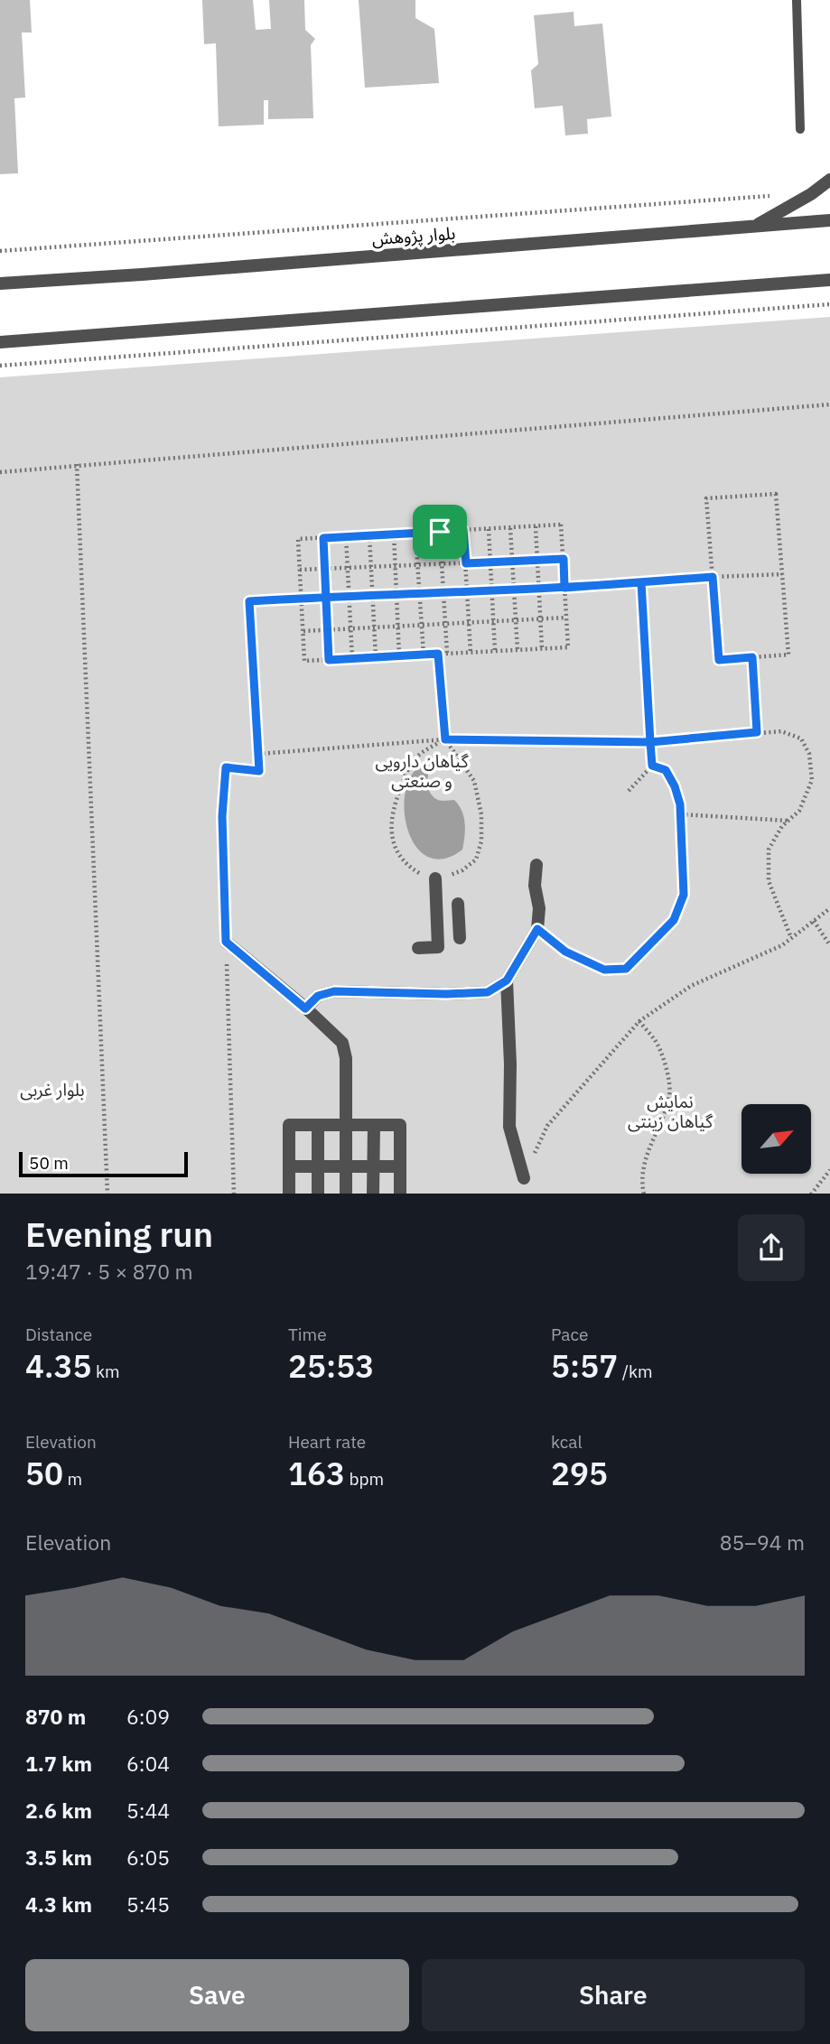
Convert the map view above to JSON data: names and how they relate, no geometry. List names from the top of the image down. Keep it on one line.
{"streets":{"street":["بلوار پژوهش"]},"parks":["گیاهان دارویی و صنعتی","بلوار غربی","نمایش گیاهان زینتی"],"scale_bar":"50 m","north":"top right","page":{"scale":"50 m","heading":["Evening run","19:47 · 5 × 870 m"],"stats":[["Distance","4.35 km"],["Time","25:53"],["Pace","5:57 /km"],["Elevation","50 m"],["Heart rate","163 bpm"],["kcal","295"]],"chart":["Elevation","85–94 m"],"list":[{"name":"870 m","note":"6:09"},{"name":"1.7 km","note":"6:04"},{"name":"2.6 km","note":"5:44"},{"name":"3.5 km","note":"6:05"},{"name":"4.3 km","note":"5:45"}],"buttons":["Save","Share"]}}
